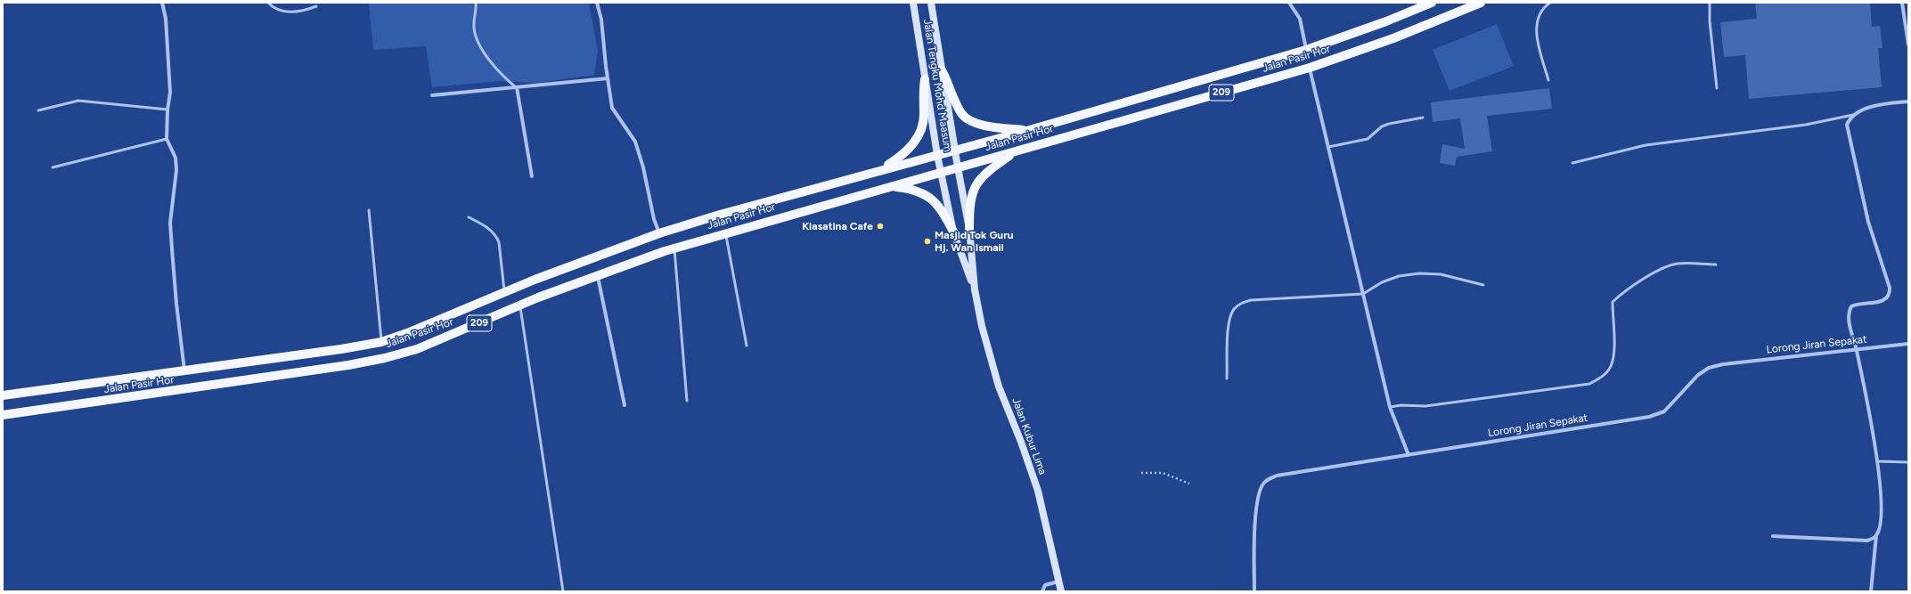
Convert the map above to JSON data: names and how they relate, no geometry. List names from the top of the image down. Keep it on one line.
{"streets":{"main road":["Jalan Pasir Hor","Jalan Tengku Mohd Maasum","209","Jalan Kubur Lima"],"street":["Lorong Jiran Sepakat"]},"crossings":[["Jalan Pasir Hor","Jalan Tengku Mohd Maasum"],["Jalan Pasir Hor","Jalan Kubur Lima"],["Jalan Tengku Mohd Maasum","Jalan Kubur Lima"]],"places":["Kiasatina Cafe","Masjid Tok Guru Hj. Wan Ismail"]}
